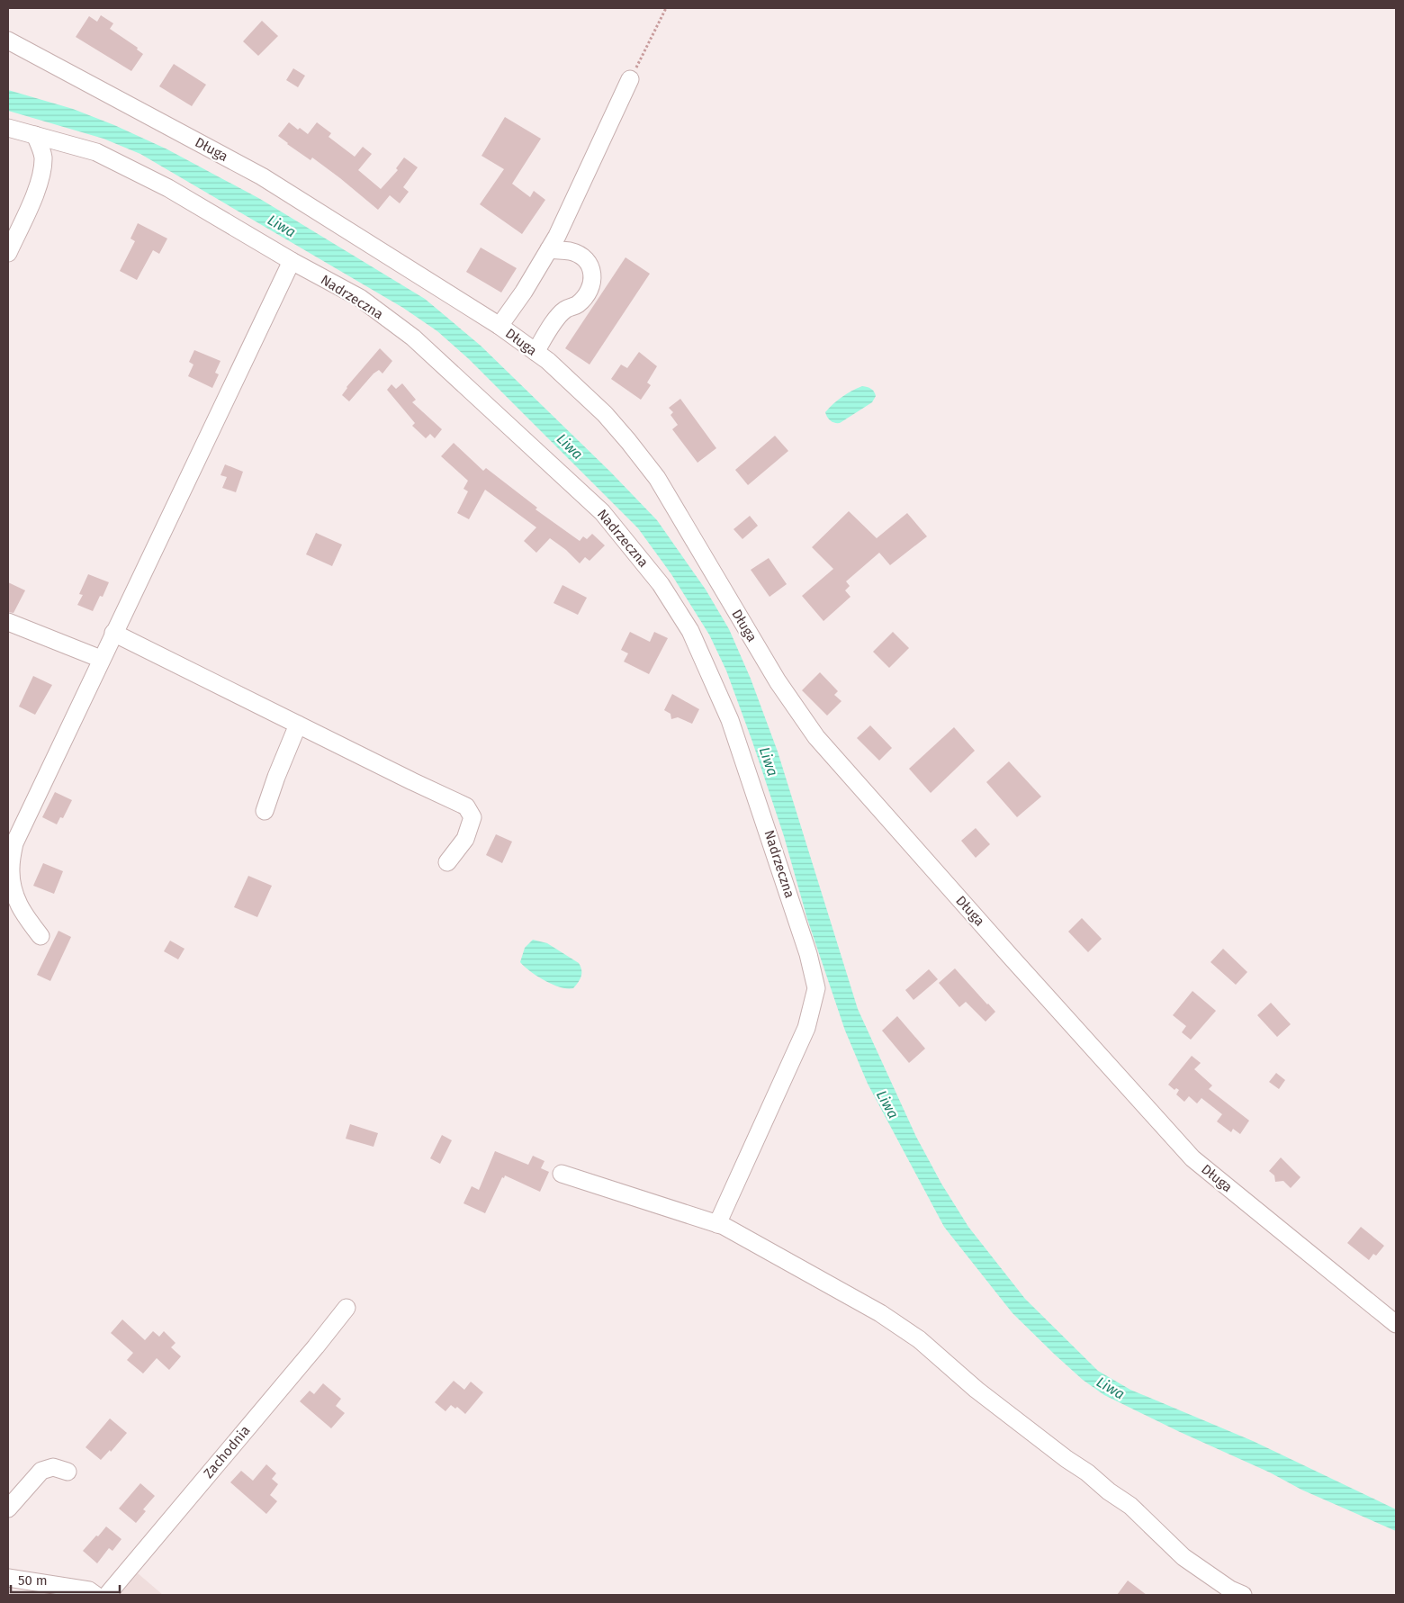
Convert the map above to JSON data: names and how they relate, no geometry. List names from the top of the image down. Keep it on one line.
{"streets":{"street":["Długa","Nadrzeczna","Zachodnia"]},"water":["Liwa"],"scale_bar":"50 m"}
